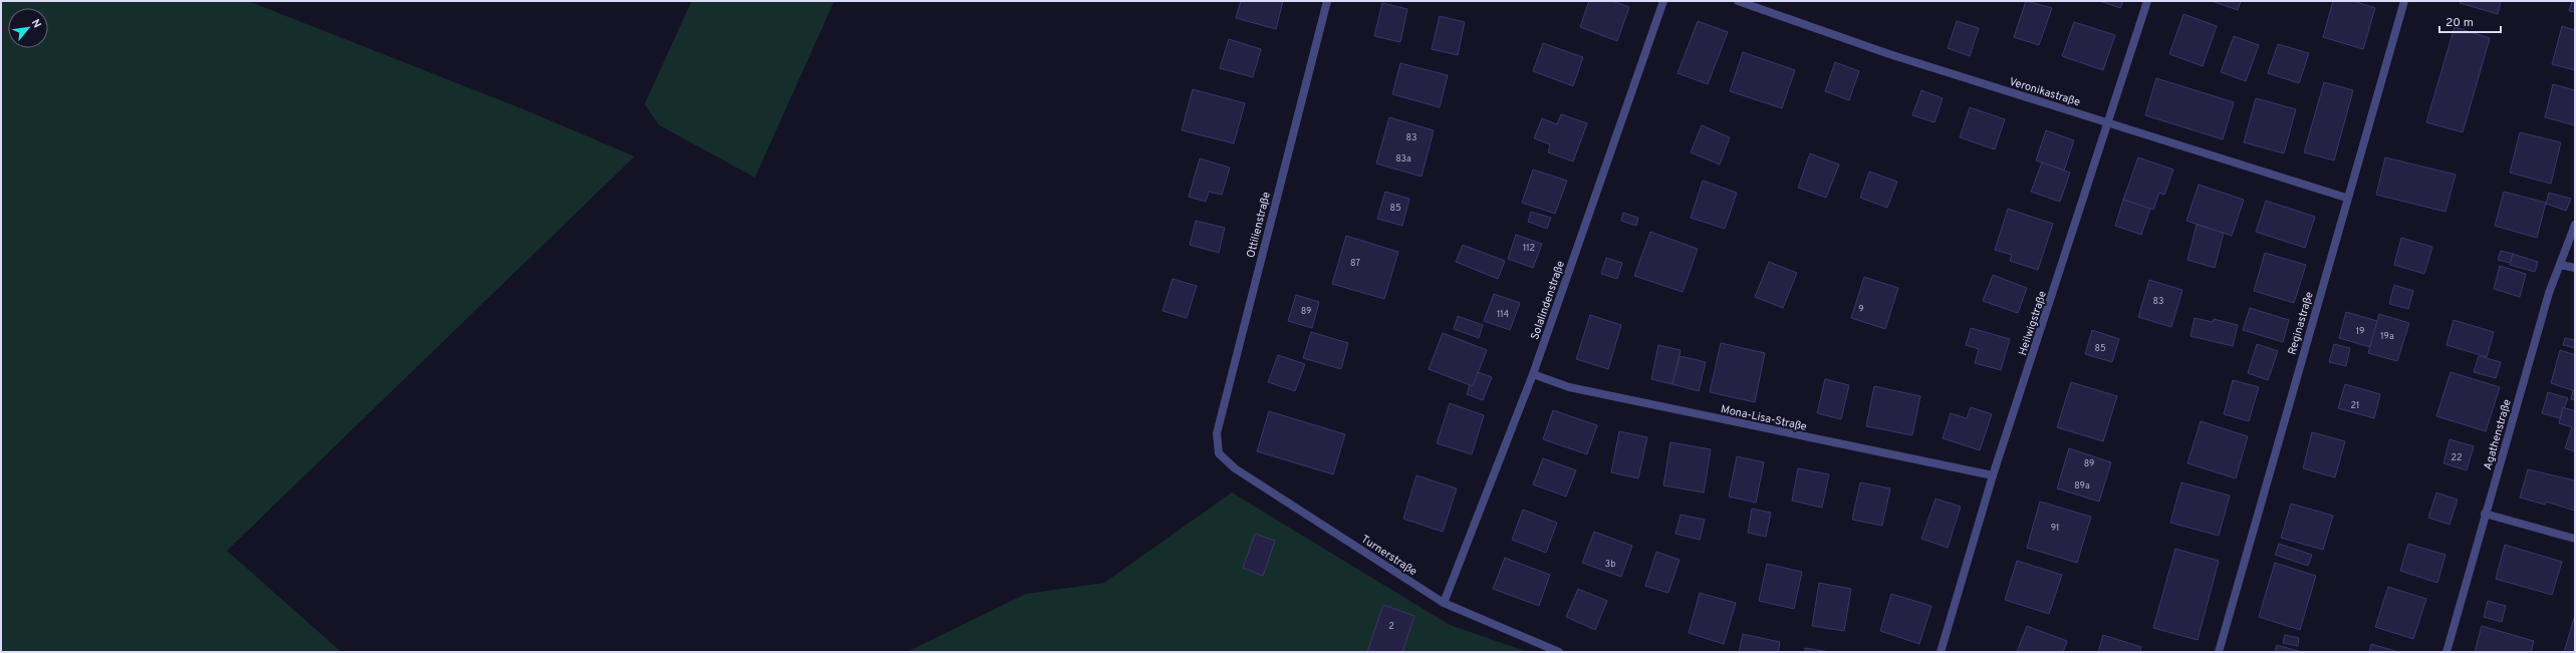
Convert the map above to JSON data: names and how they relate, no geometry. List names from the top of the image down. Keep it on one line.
{"streets":{"street":["Veronikastraße","Ottilienstraße","Solalindenstraße","Heilwigstraße","Reginastraße","Mona-Lisa-Straße","Agathenstraße","Turnerstraße"]},"crossings":[["Veronikastraße","Heilwigstraße"],["Veronikastraße","Reginastraße"],["Ottilienstraße","Turnerstraße"],["Solalindenstraße","Mona-Lisa-Straße"],["Solalindenstraße","Turnerstraße"],["Heilwigstraße","Mona-Lisa-Straße"]],"house_numbers":["83","83a","85","112","87","83","9","89","114","19","19a","85","21","22","89","89a","91","3b","2"],"scale_bar":"20 m","north":"top right"}
